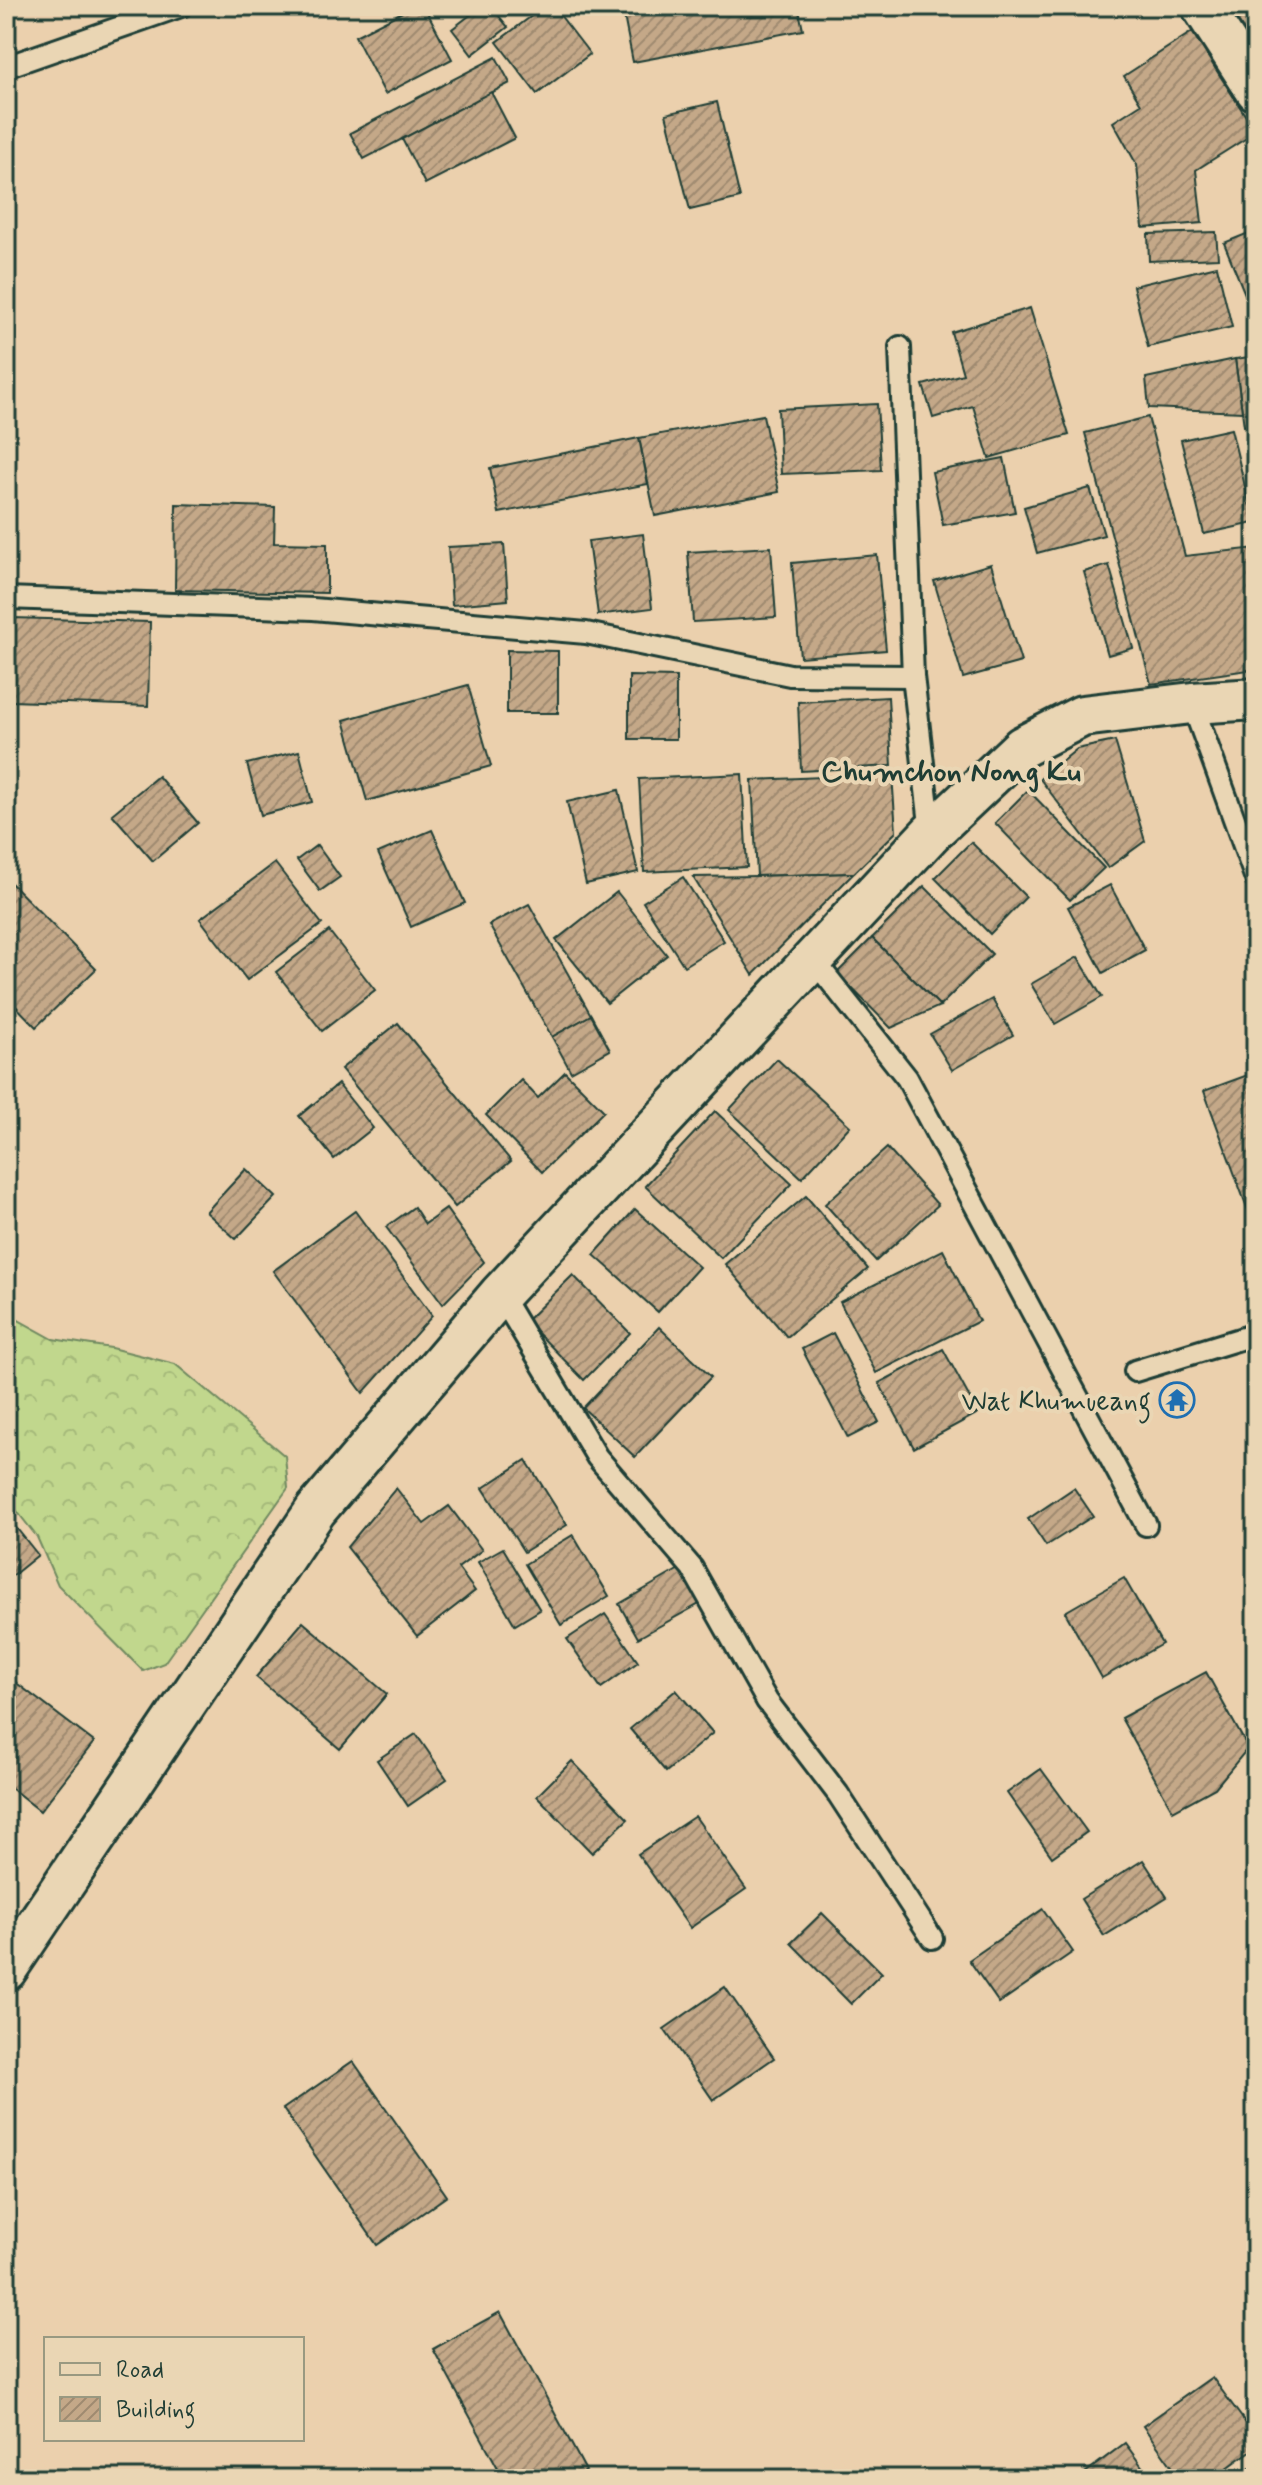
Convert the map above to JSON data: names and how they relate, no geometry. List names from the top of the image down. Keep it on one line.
{"districts":["Chumchon Nong Ku"],"places":{"temple":["Wat Khumueang"]},"legend":["Road","Building"]}
